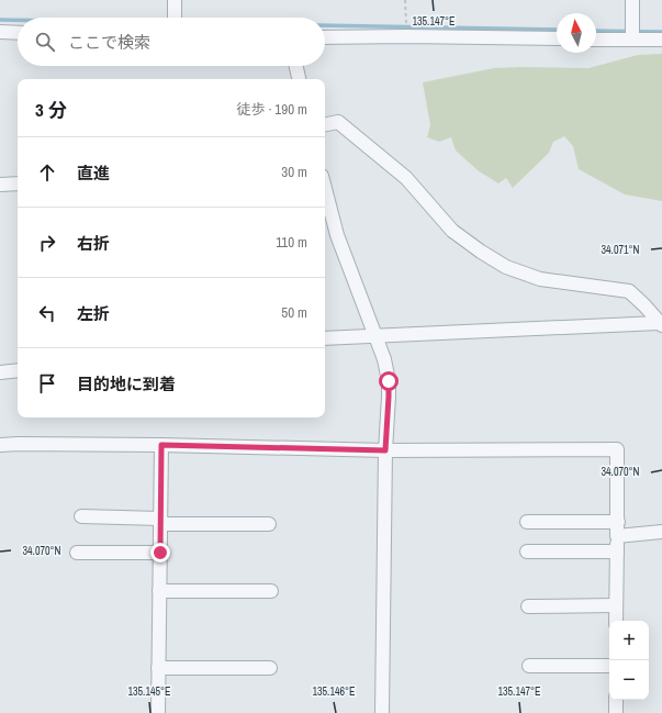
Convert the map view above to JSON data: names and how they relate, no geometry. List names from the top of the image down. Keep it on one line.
{"north":"top","page":{"search":"ここで検索","heading":["3 分","徒歩 · 190 m"],"list":[["直進","30 m"],["右折","110 m"],["左折","50 m"],"目的地に到着"],"map_buttons":["+","−"]},"coordinates":["135.147°E","34.071°N","34.070°N","135.145°E","135.146°E"]}
